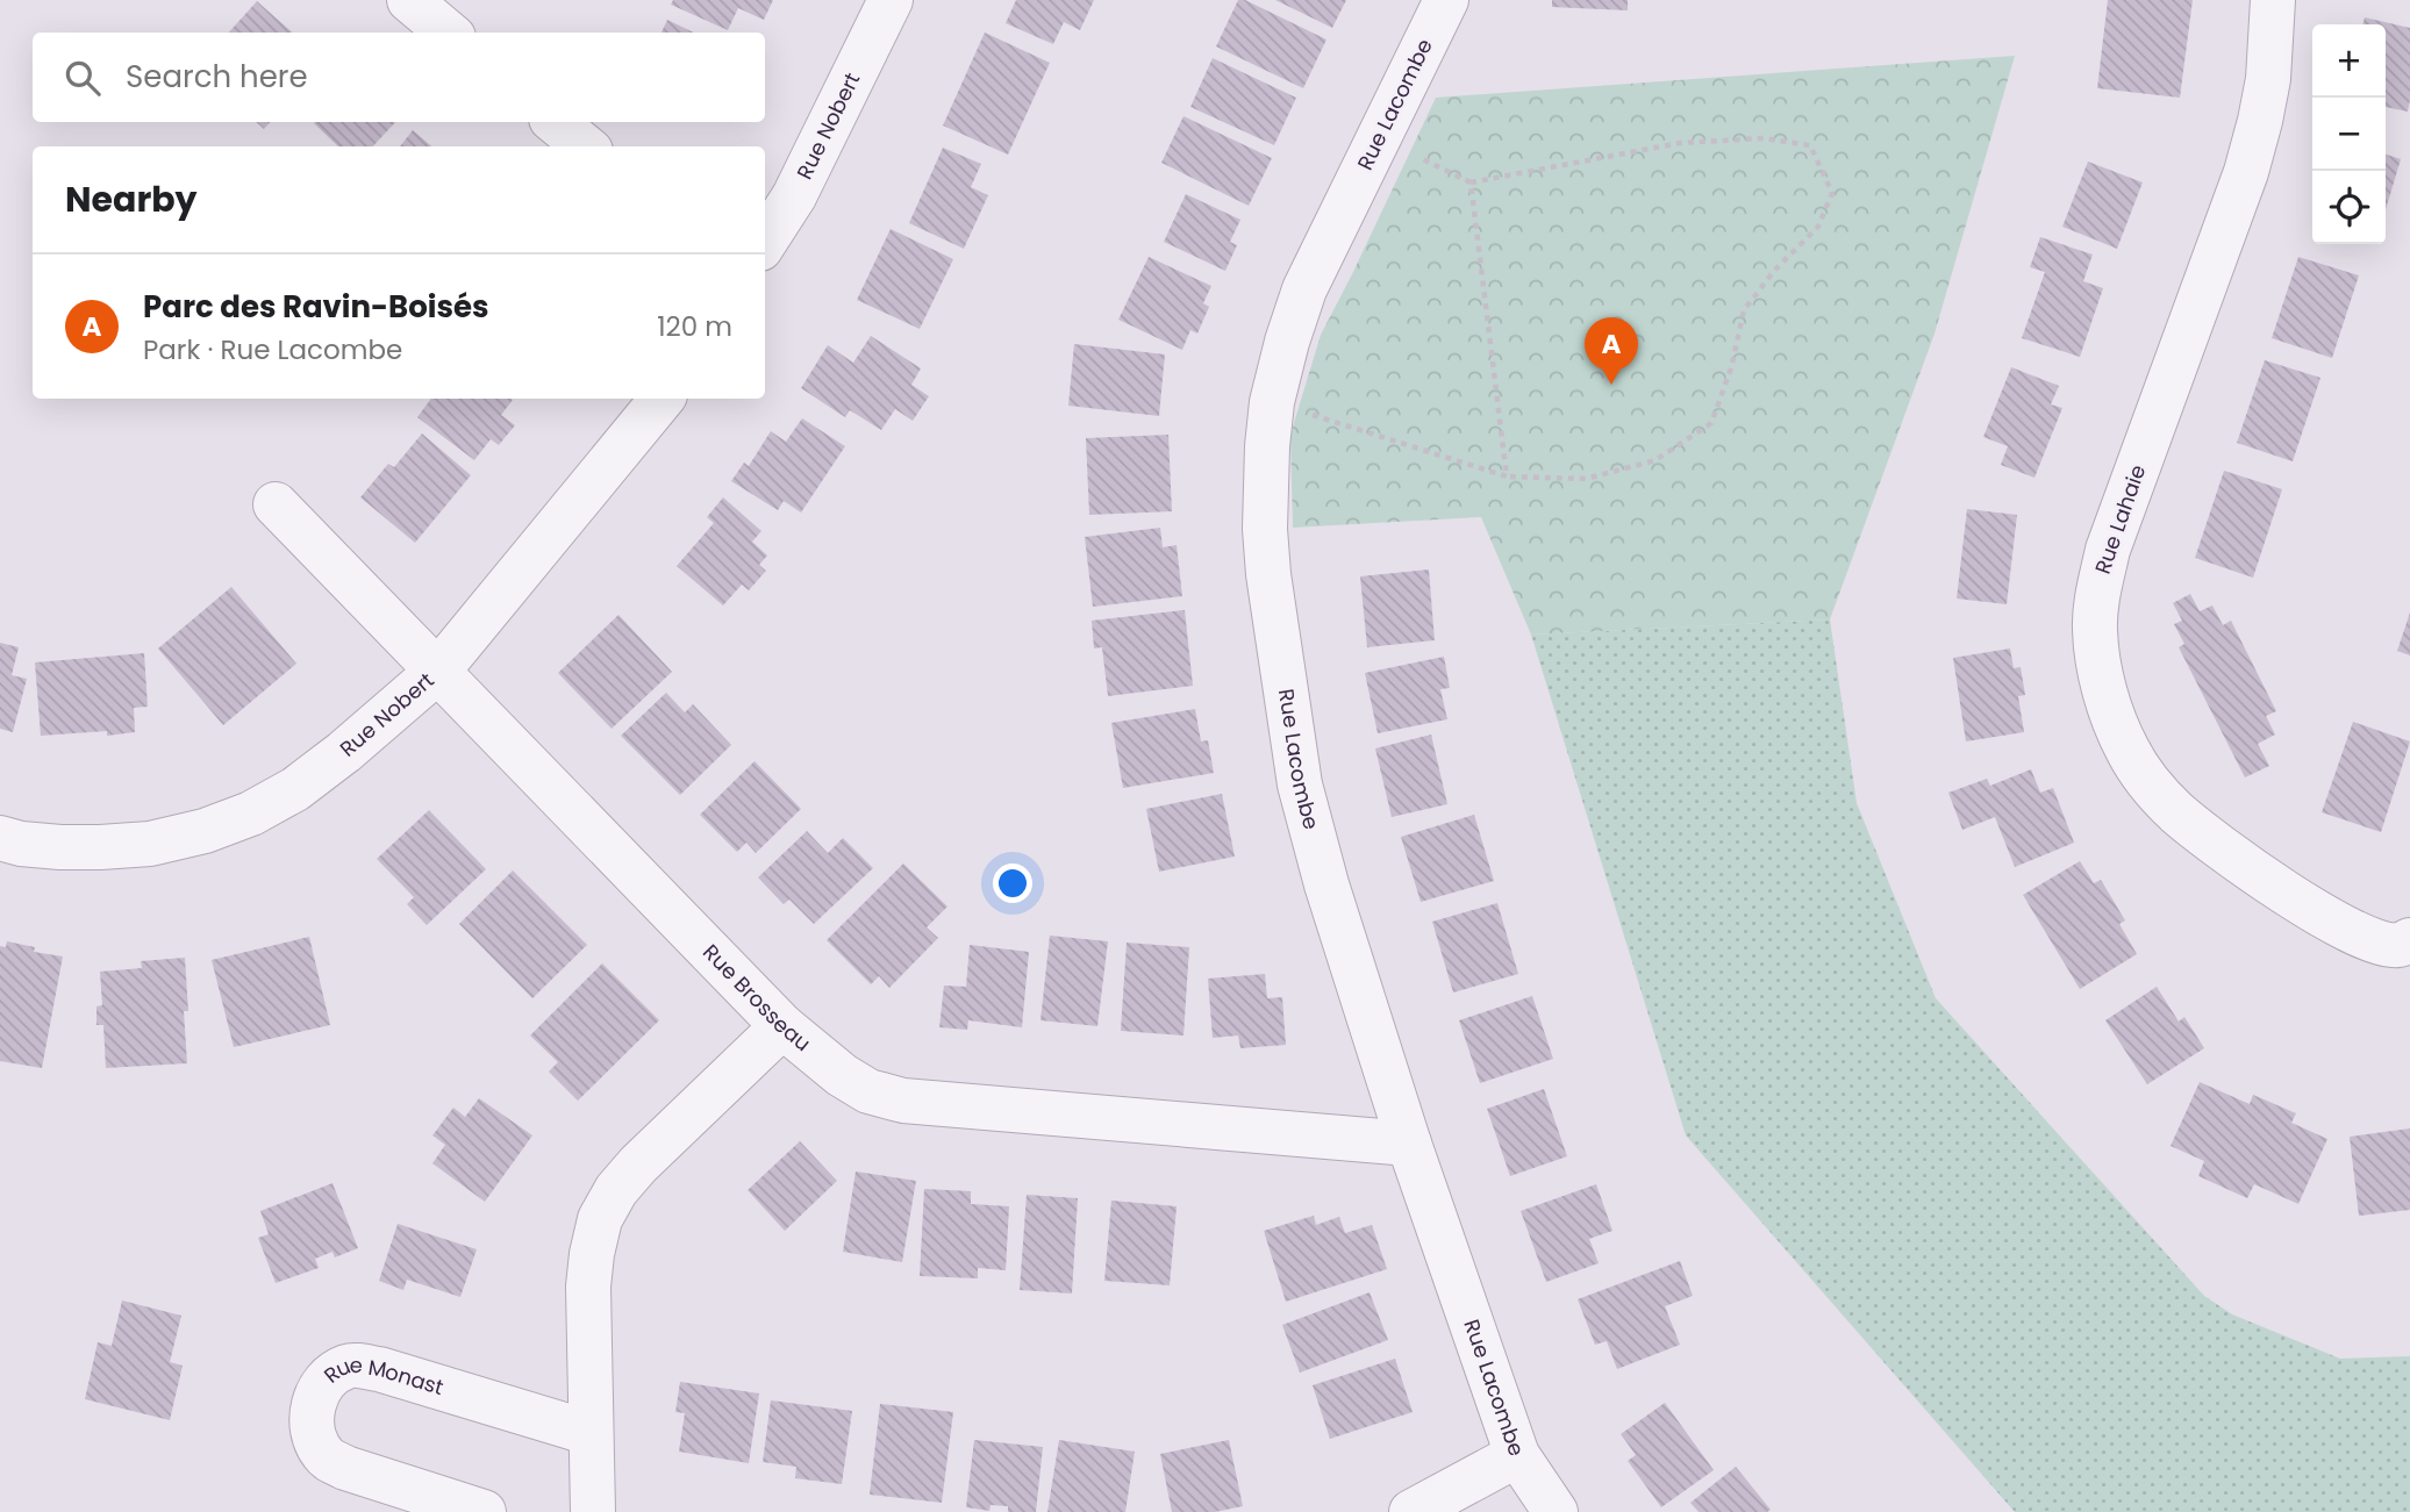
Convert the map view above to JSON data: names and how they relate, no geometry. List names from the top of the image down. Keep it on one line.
{"streets":{"street":["Rue Lacombe","Rue Nobert","Rue Lahaie","Rue Brosseau","Rue Monast"]},"crossings":[["Rue Lacombe","Rue Brosseau"],["Rue Nobert","Rue Brosseau"]],"page":{"map_buttons":["+","−"],"search":"Search here","heading":"Nearby","list":[{"mark":"A","name":"Parc des Ravin-Boisés","note":"Park · Rue Lacombe","value":"120 m"}],"pins":"A"}}
